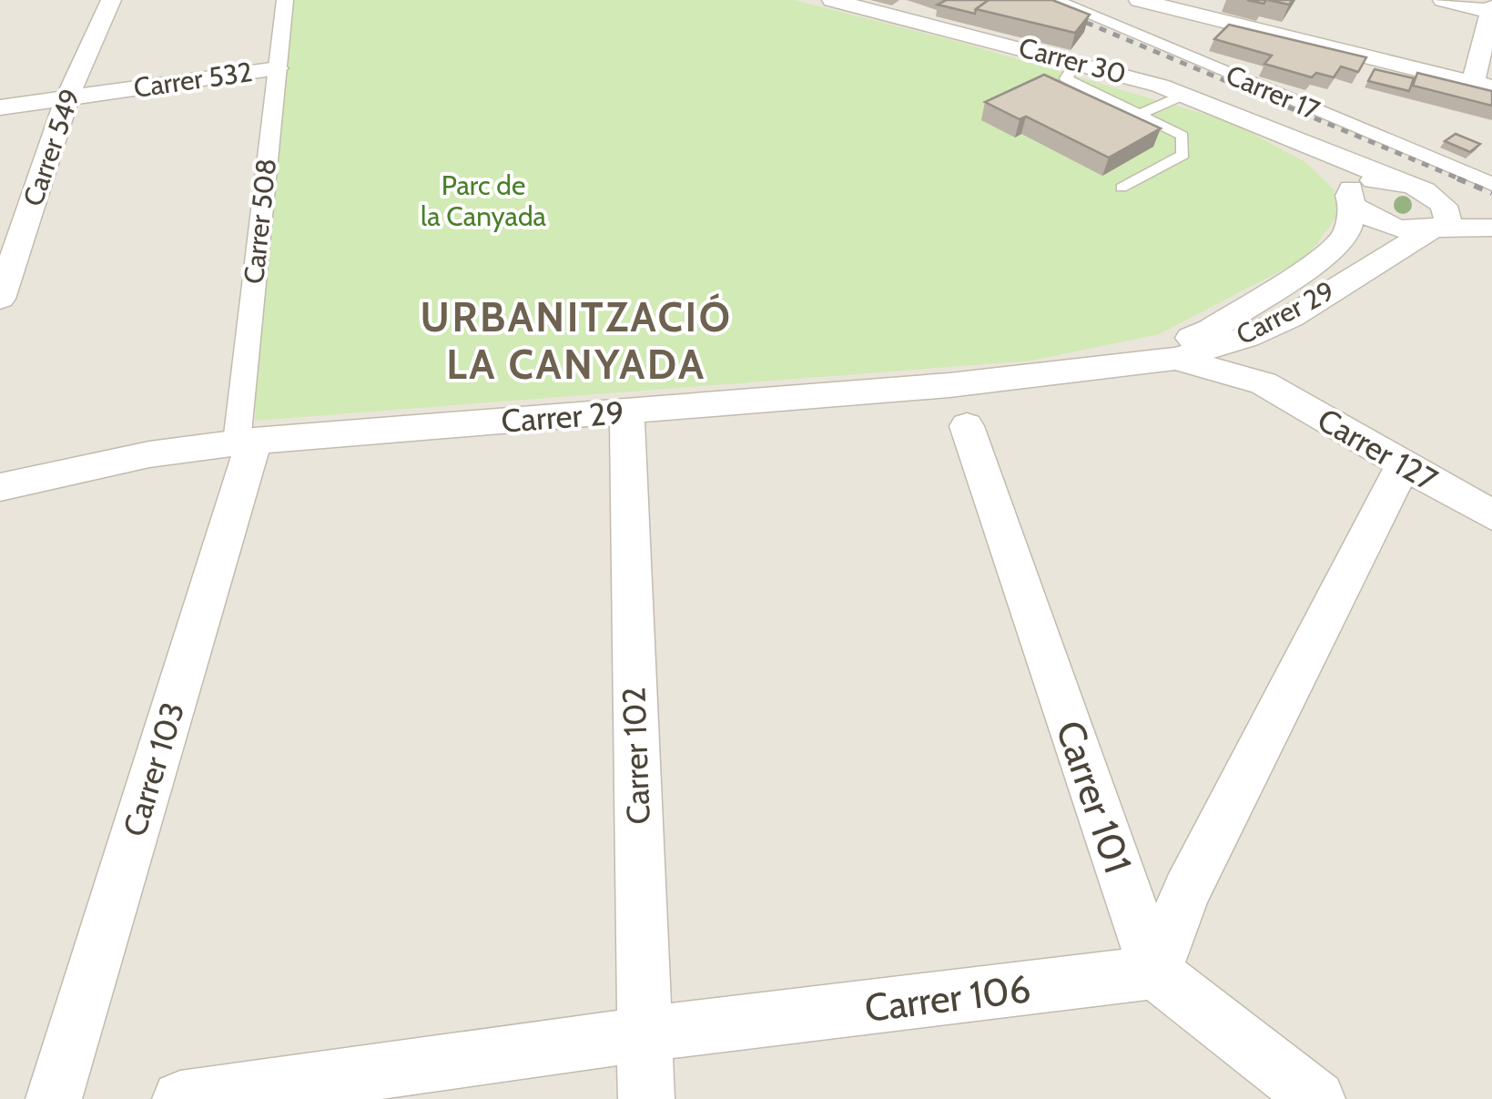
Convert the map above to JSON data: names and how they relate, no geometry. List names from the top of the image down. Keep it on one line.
{"streets":{"street":["Carrer 30","Carrer 532","Carrer 17","Carrer 549","Carrer 508","Carrer 29","Carrer 127","Carrer 102","Carrer 103","Carrer 101","Carrer 106"]},"crossings":[["Carrer 30","Carrer 29"],["Carrer 532","Carrer 549"],["Carrer 532","Carrer 508"],["Carrer 508","Carrer 29"],["Carrer 508","Carrer 103"],["Carrer 29","Carrer 127"],["Carrer 29","Carrer 102"],["Carrer 29","Carrer 103"],["Carrer 102","Carrer 106"],["Carrer 101","Carrer 106"]],"districts":["URBANITZACIÓ LA CANYADA"],"parks":["Parc de la Canyada"]}
